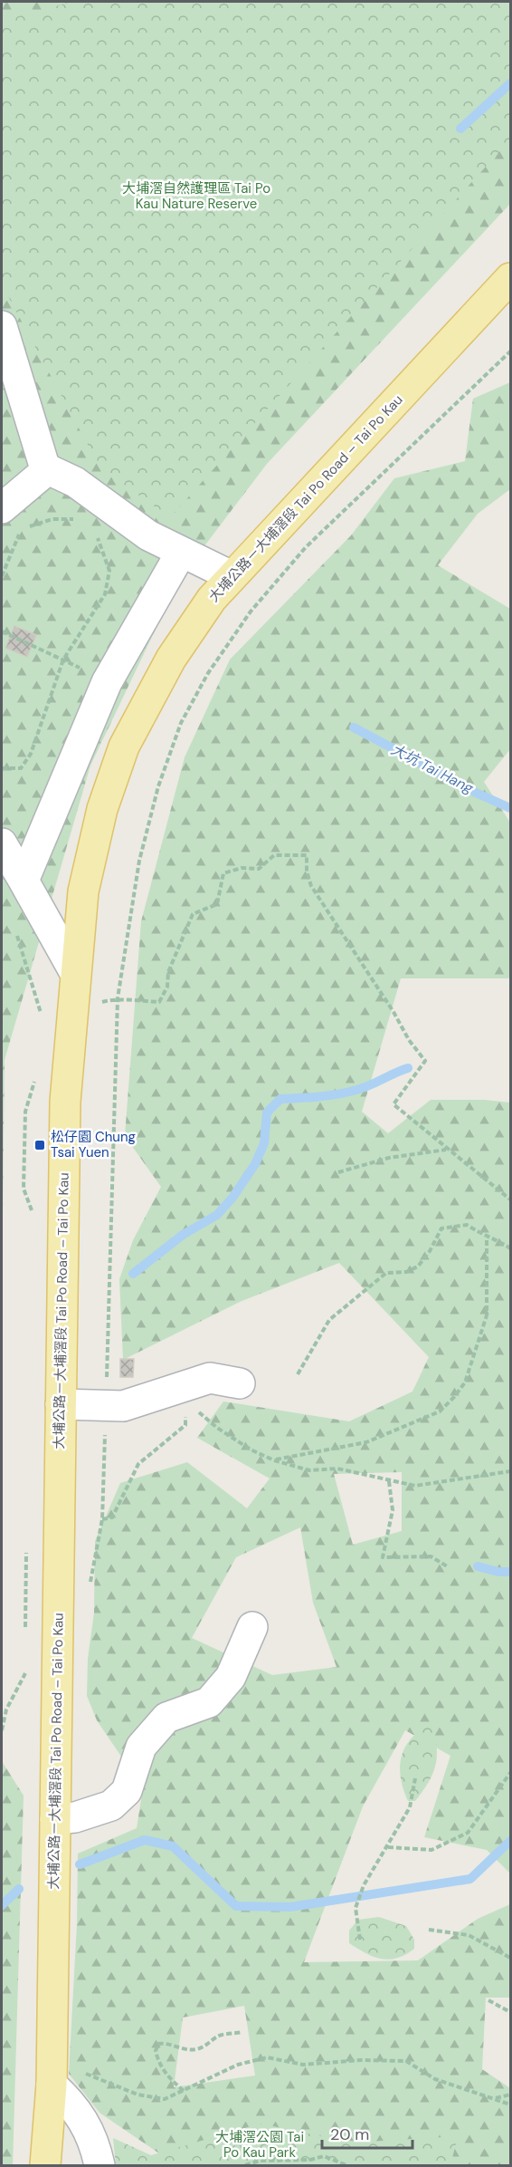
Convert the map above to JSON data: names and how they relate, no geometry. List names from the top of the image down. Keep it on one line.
{"streets":{"main road":["大埔公路－大埔滘段 Tai Po Road – Tai Po Kau"]},"water":["大坑 Tai Hang"],"parks":["大埔滘自然護理區 Tai Po Kau Nature Reserve","大埔滘公園 Tai Po Kau Park"],"places":{"transit":["松仔園 Chung Tsai Yuen"]},"scale_bar":"20 m"}
